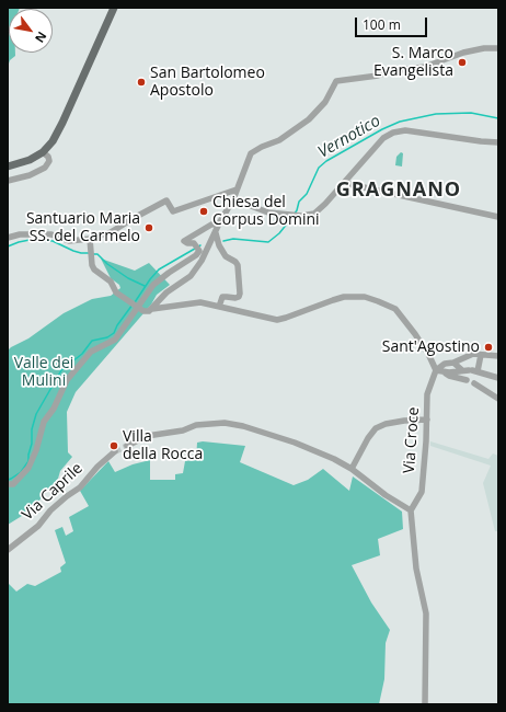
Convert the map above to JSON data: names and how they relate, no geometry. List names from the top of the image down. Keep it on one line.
{"streets":{"street":["Via Croce","Via Caprile"]},"districts":["GRAGNANO"],"water":["Vernotico"],"parks":["Valle dei Mulini"],"places":["S. Marco Evangelista","San Bartolomeo Apostolo","Chiesa del Corpus Domini","Santuario Maria SS. del Carmelo","Sant'Agostino","Villa della Rocca"],"scale_bar":"100 m","north":"bottom right"}
